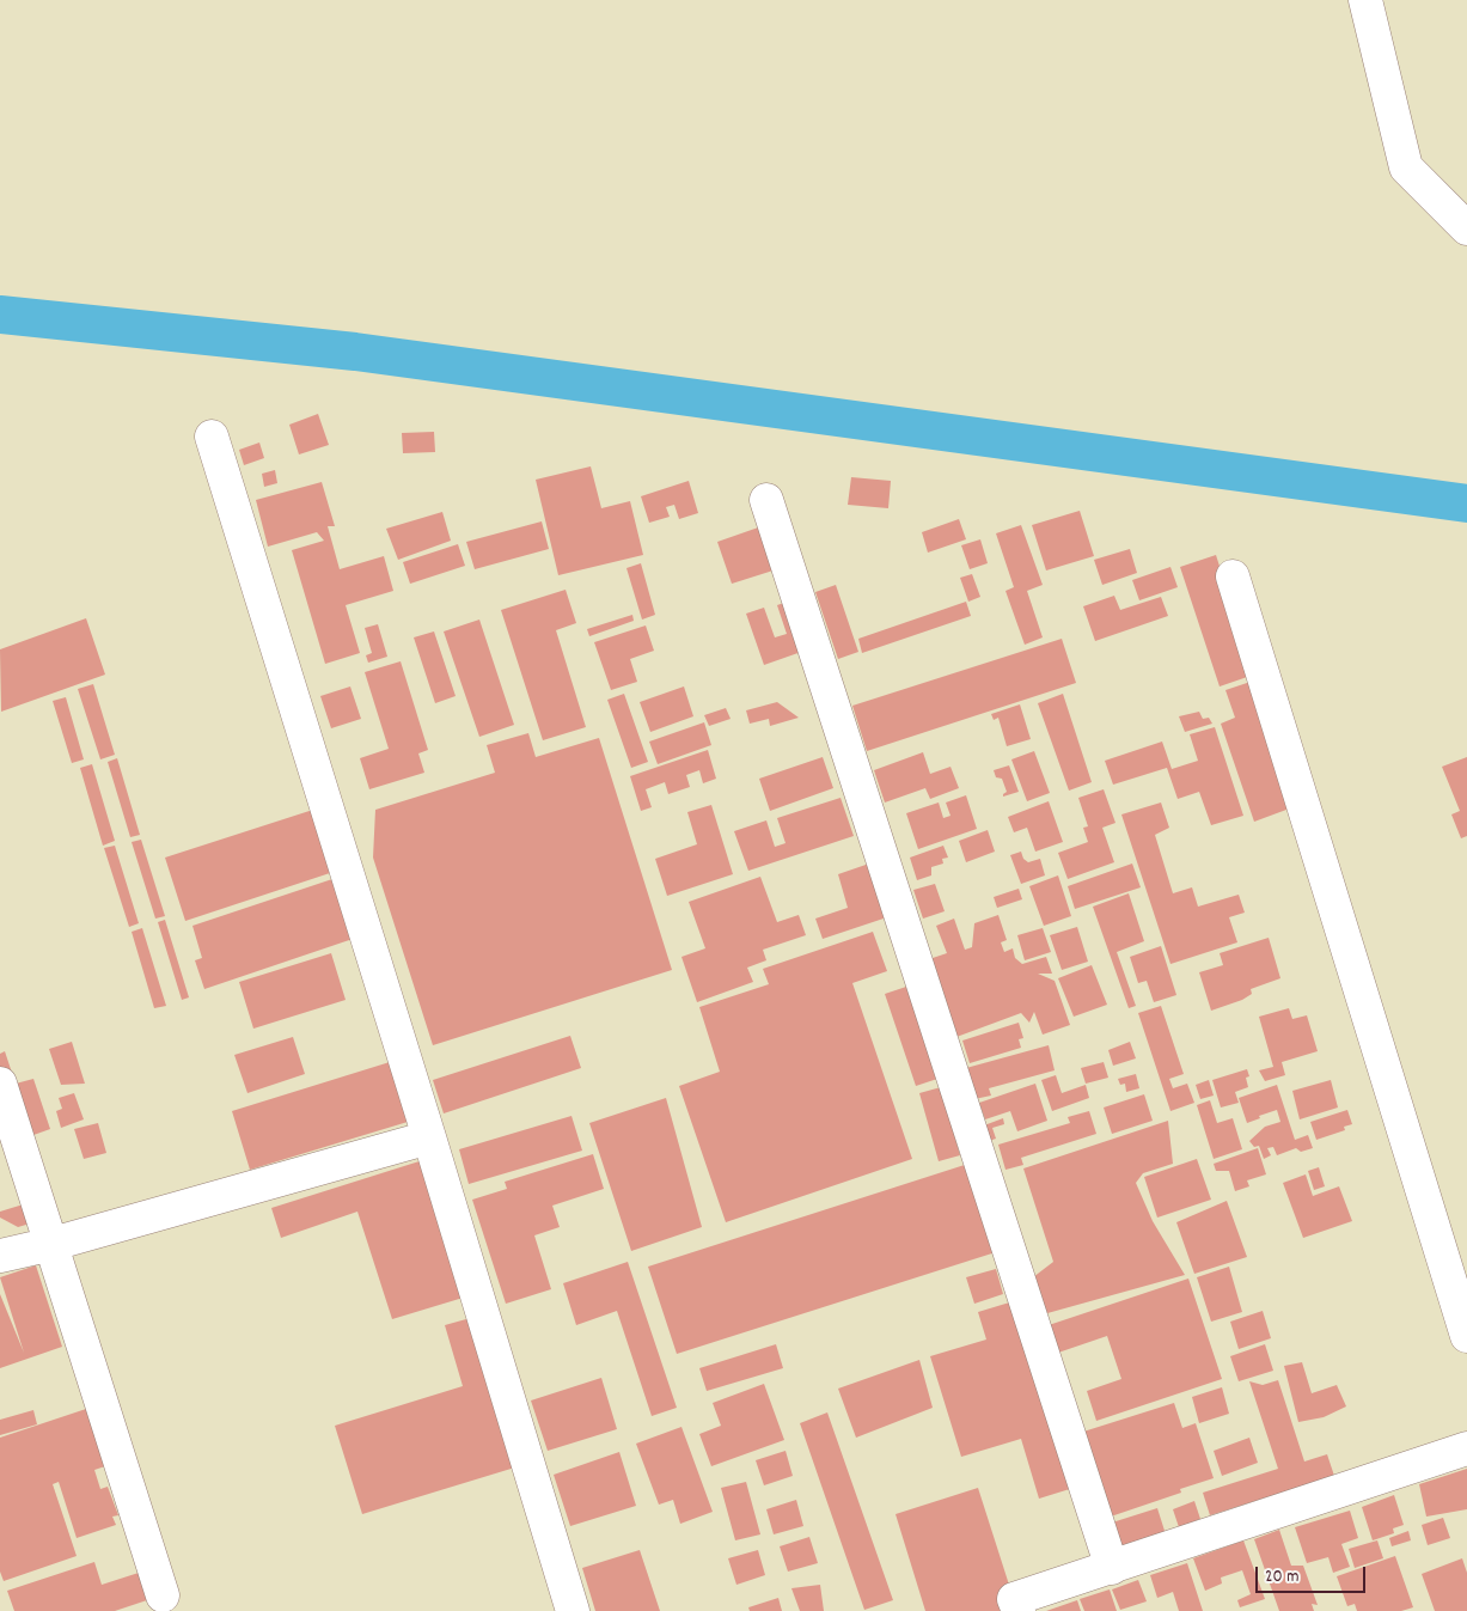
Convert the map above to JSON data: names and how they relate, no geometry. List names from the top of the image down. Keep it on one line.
{"scale_bar":"20 m"}
